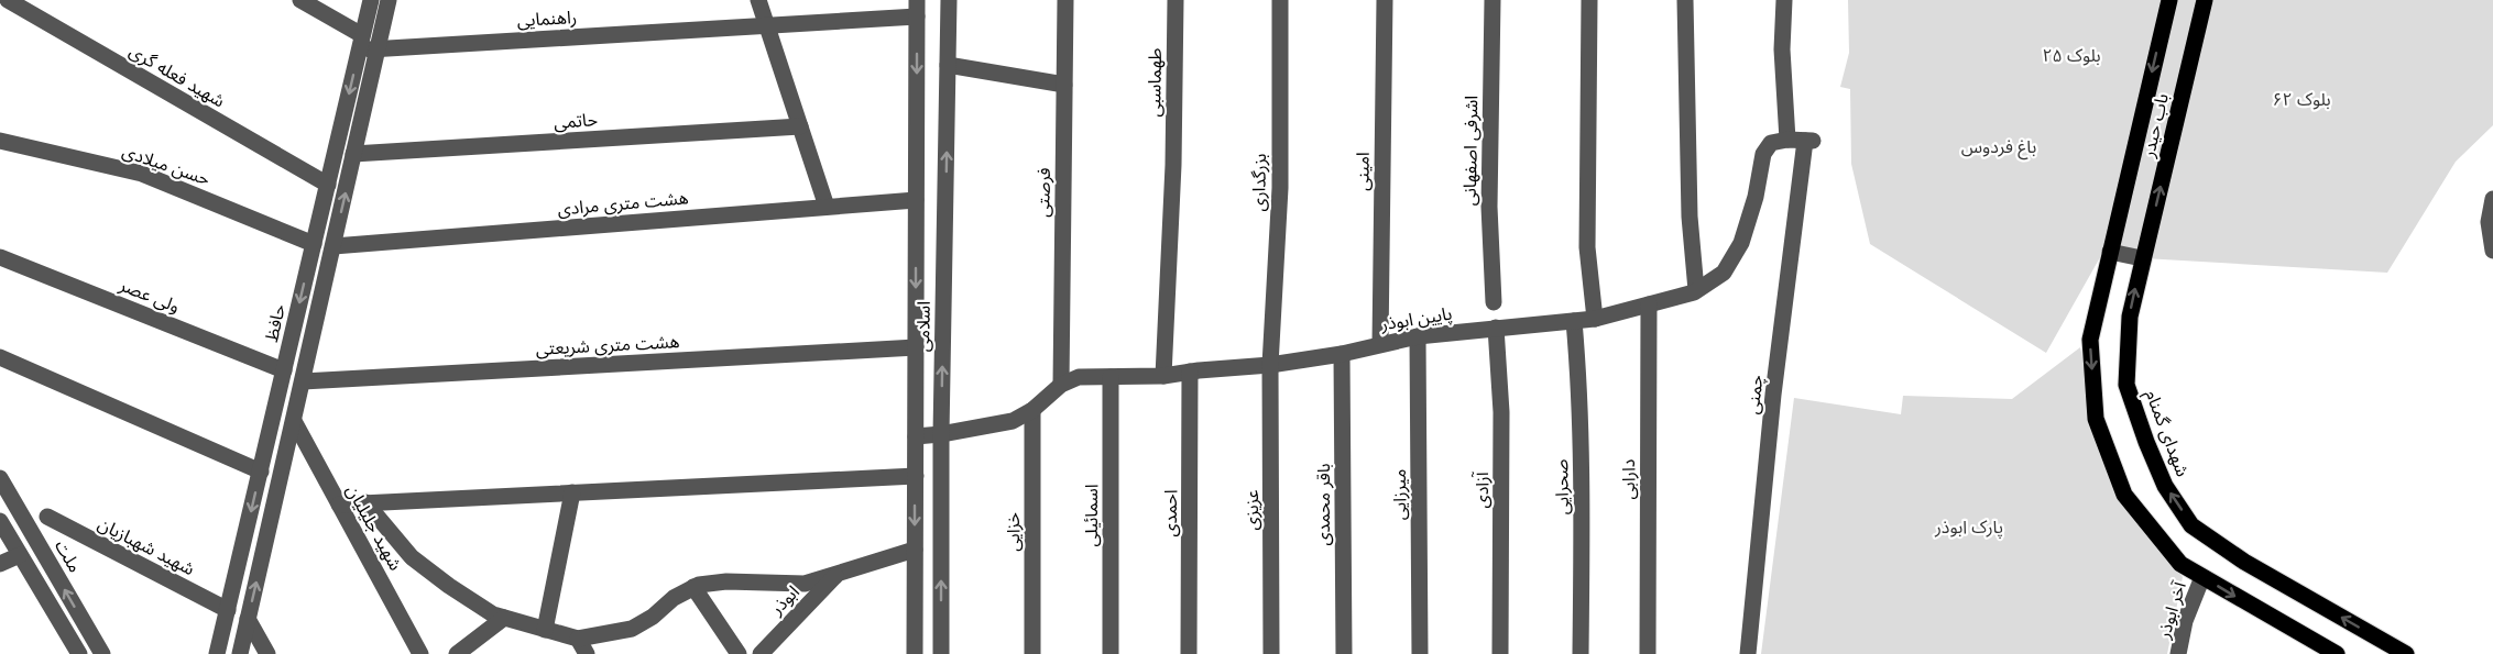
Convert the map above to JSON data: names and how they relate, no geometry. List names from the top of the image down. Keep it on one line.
{"streets":{"main road":["باب حیدر","شهدای گمنام"],"street":["راهنمایی","شهید فعله گری","طهماسبی","حاتمی","اشرفی اصفهانی","حسن میلادی","امینی","بزرگداری","فرصتی","هشت متری مرادی","ولی عصر","پایین ابوذر","حافظ","اسلامی","هشت متری شریعتی","چمنی","دارابی","صحرایی","آزادی","میرزایی","باقر محمدی","عزیزی","احمدی","اسمائیلی","شهید جلیلیان","خزایی","شهید شهبازیان","ملت","ابوذر","آخر ابوذر"]},"crossings":[["راهنمایی","حافظ"],["راهنمایی","اسلامی"],["شهید فعله گری","حافظ"],["طهماسبی","پایین ابوذر"],["باب حیدر","شهدای گمنام"],["حسن میلادی","حافظ"],["امینی","پایین ابوذر"],["بزرگداری","پایین ابوذر"],["بزرگداری","عزیزی"],["فرصتی","پایین ابوذر"],["هشت متری مرادی","اسلامی"],["ولی عصر","حافظ"],["پایین ابوذر","اسلامی"],["پایین ابوذر","چمنی"],["پایین ابوذر","دارابی"],["پایین ابوذر","صحرایی"],["پایین ابوذر","آزادی"],["پایین ابوذر","میرزایی"],["پایین ابوذر","باقر محمدی"],["پایین ابوذر","عزیزی"],["پایین ابوذر","احمدی"],["پایین ابوذر","اسمائیلی"],["پایین ابوذر","خزایی"],["حافظ","شهید شهبازیان"],["اسلامی","هشت متری شریعتی"]],"one_way":["شهدای گمنام"],"parks":["بلوک ۲۵","بلوک ۶۲","باغ فردوس","پارک ابوذر"]}
